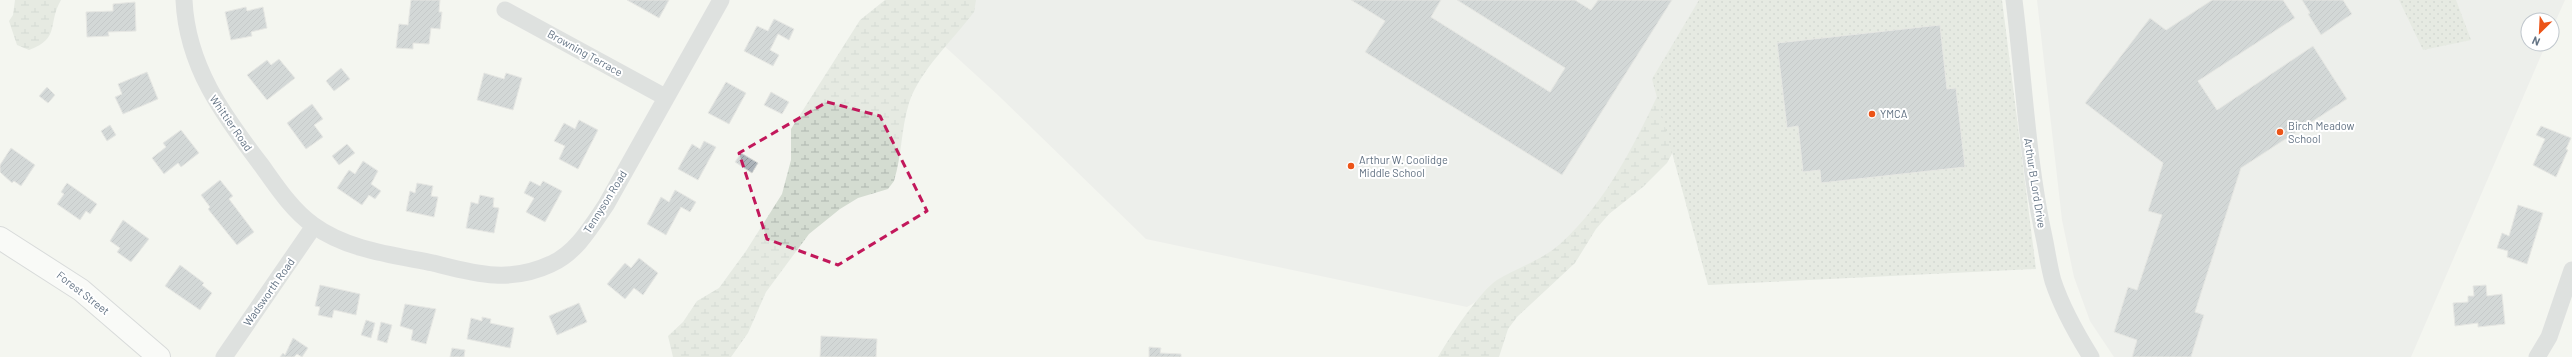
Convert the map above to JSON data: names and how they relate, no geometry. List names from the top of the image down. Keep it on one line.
{"streets":{"street":["Browning Terrace","Whittier Road","Arthur B Lord Drive","Tennyson Road","Wadsworth Road","Forest Street"]},"crossings":[["Browning Terrace","Tennyson Road"],["Whittier Road","Tennyson Road"],["Whittier Road","Wadsworth Road"],["Tennyson Road","Wadsworth Road"]],"places":["YMCA","Birch Meadow School","Arthur W. Coolidge Middle School"],"north":"bottom left"}
